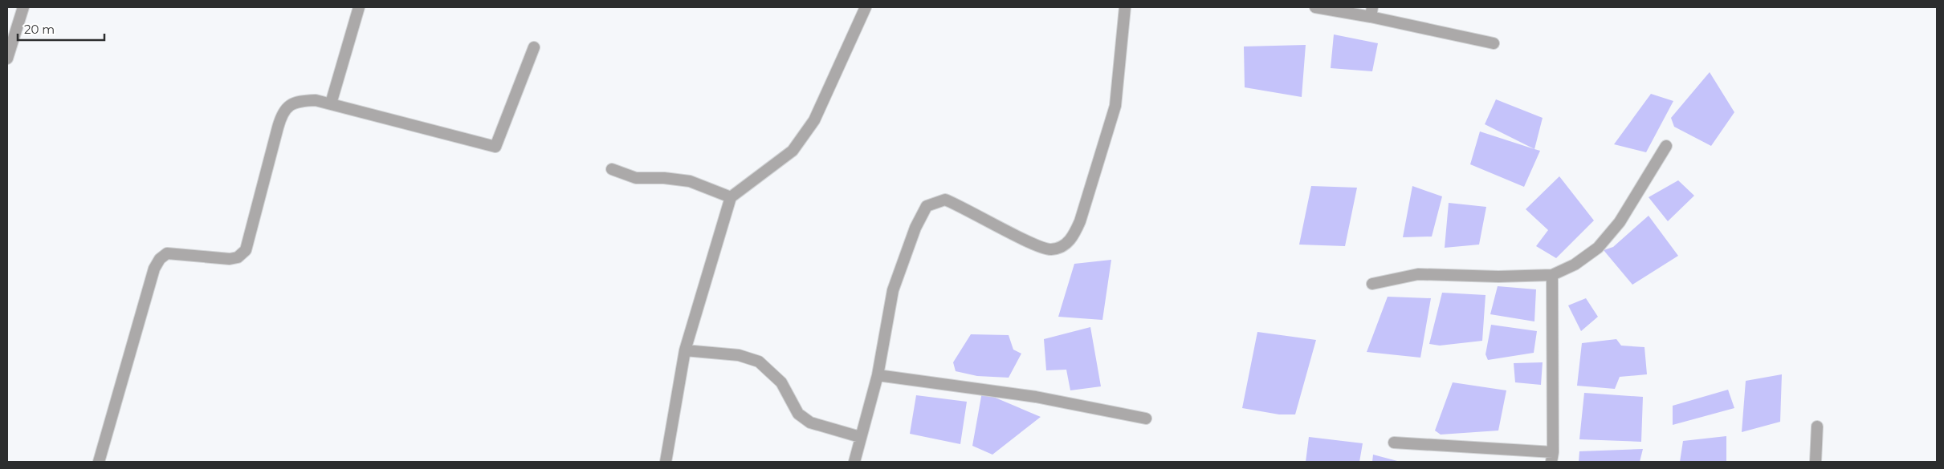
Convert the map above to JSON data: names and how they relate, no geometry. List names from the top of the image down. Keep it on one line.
{"scale_bar":"20 m"}
